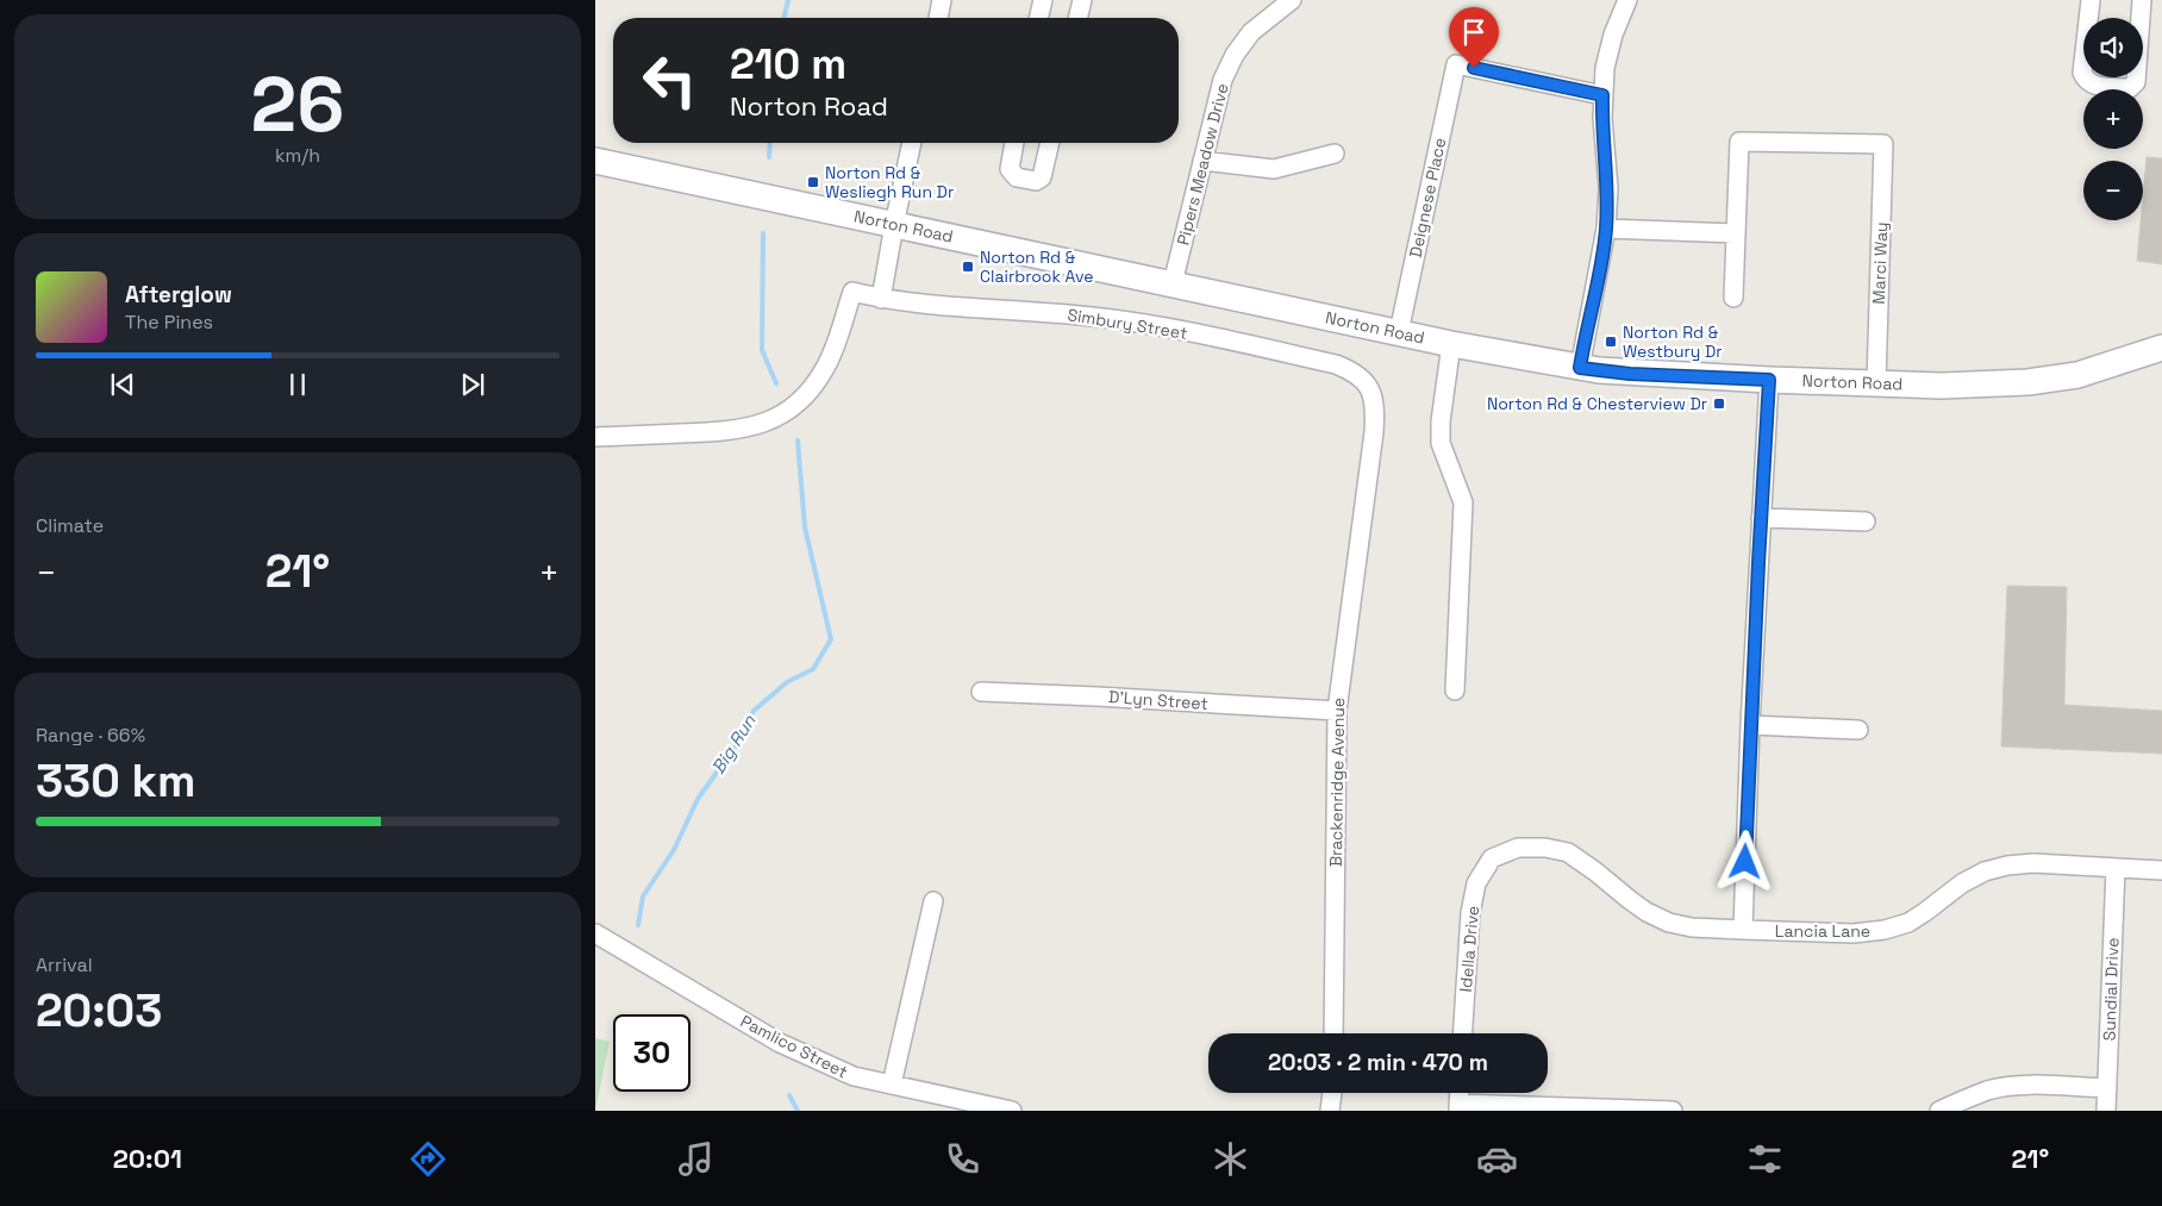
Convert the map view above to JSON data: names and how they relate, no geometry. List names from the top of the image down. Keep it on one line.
{"streets":{"main road":["Norton Road"],"street":["Pipers Meadow Drive","Deignese Place","Marci Way","Simbury Street","D'Lyn Street","Brackenridge Avenue","Lancia Lane","Idella Drive","Sundial Drive","Pamlico Street"]},"crossings":[["Pipers Meadow Drive","Norton Road"],["Deignese Place","Norton Road"],["Norton Road","Marci Way"],["Simbury Street","Brackenridge Avenue"],["D'Lyn Street","Brackenridge Avenue"],["Lancia Lane","Idella Drive"],["Lancia Lane","Sundial Drive"]],"water":["Big Run"],"places":{"transit":["Norton Rd & Wesliegh Run Dr","Norton Rd & Clairbrook Ave","Norton Rd & Westbury Dr","Norton Rd & Chesterview Dr"]},"page":{"tile":[["26","km/h"],"Climate",["Range · 66%","330 km"],["Arrival","20:03"]],"map_buttons":["+","−"],"turn":["210 m","Norton Road"],"song":["Afterglow","The Pines"],"heat":["−","21°","+"],"limit":"30","trip":"20:03 · 2 min · 470 m","tabs":["20:01","21°"]}}
